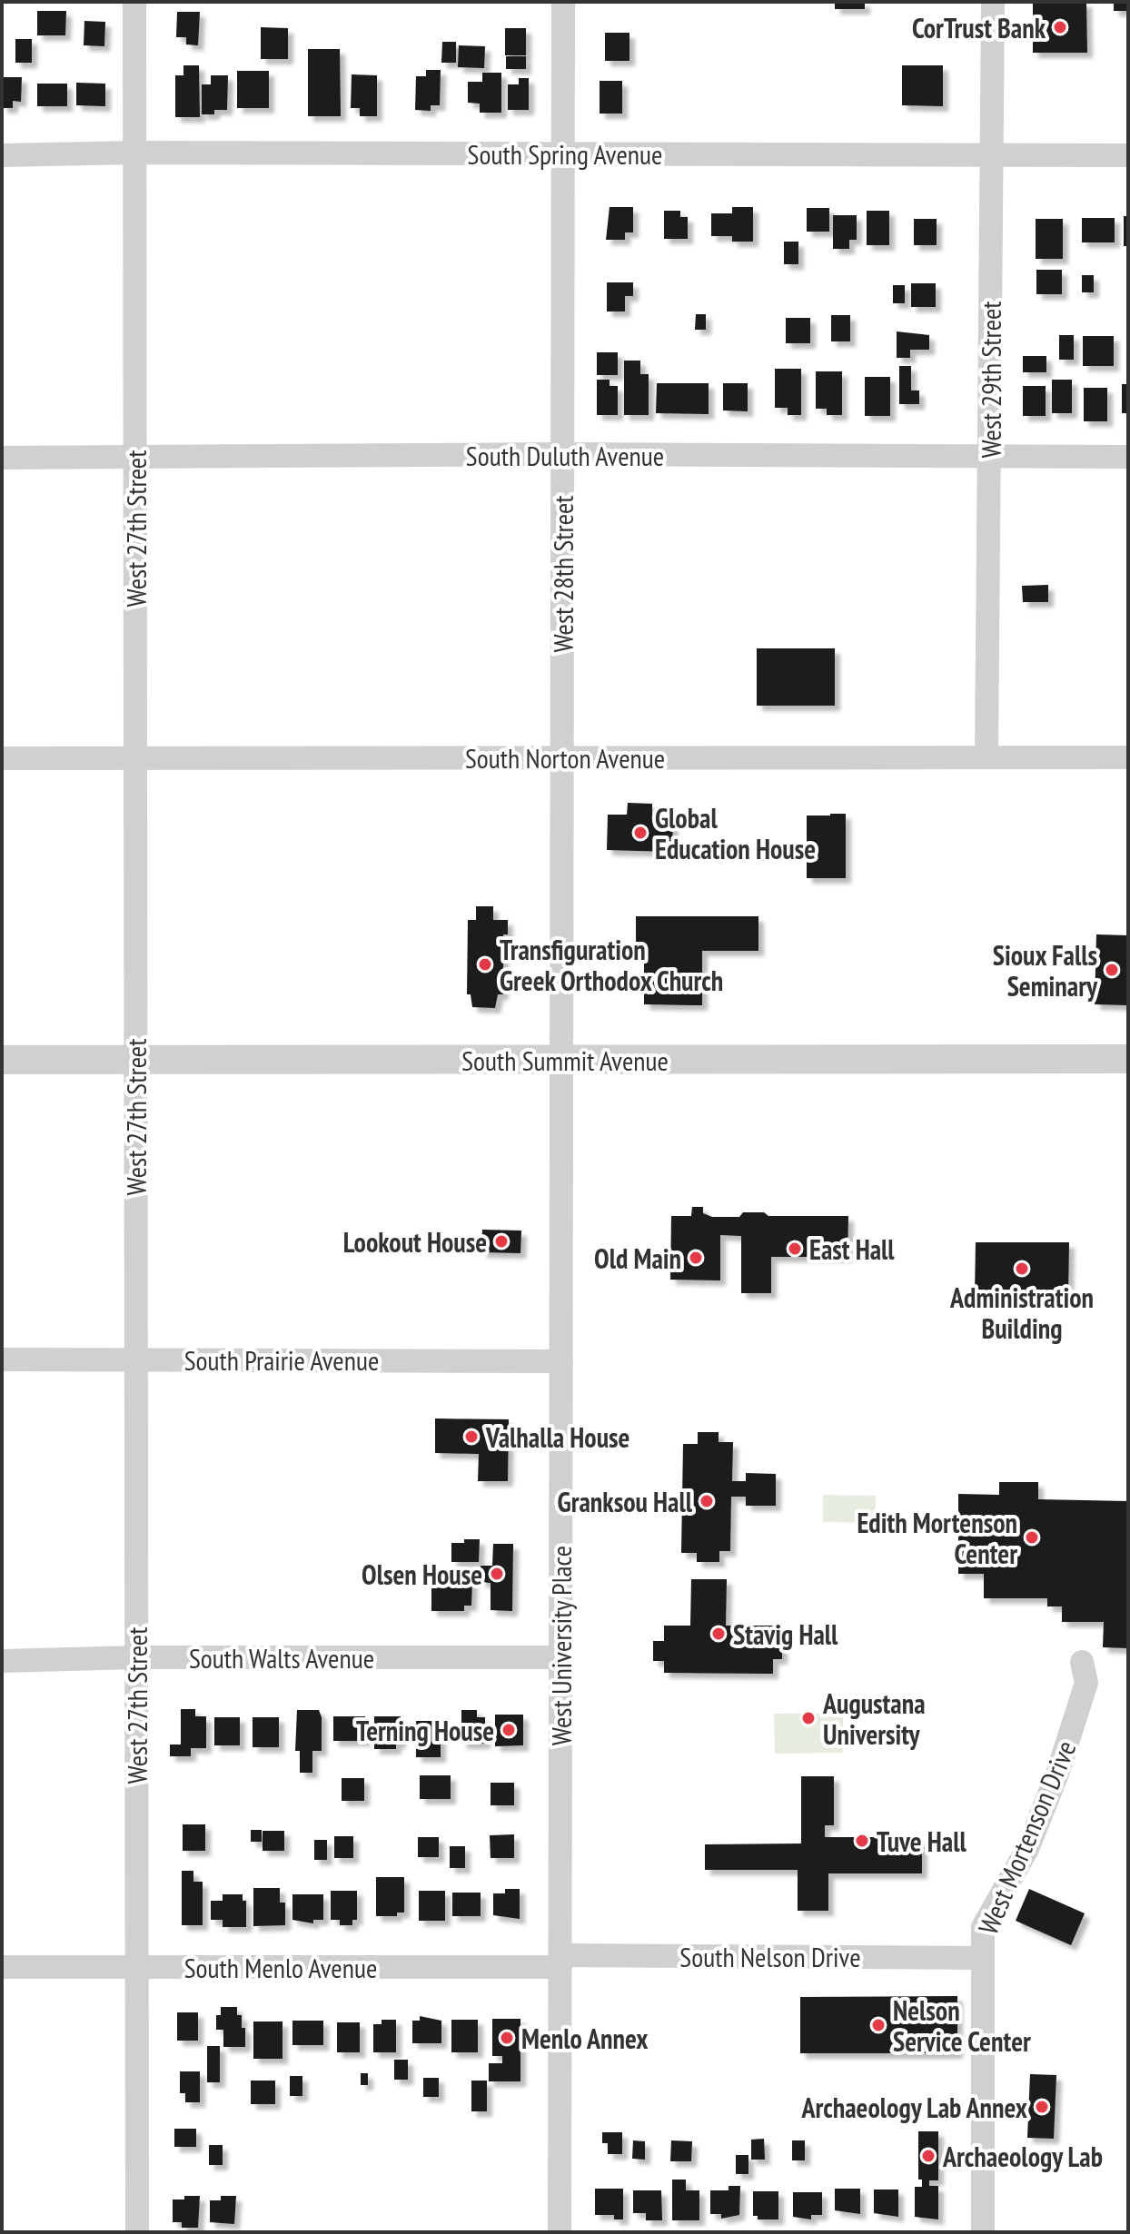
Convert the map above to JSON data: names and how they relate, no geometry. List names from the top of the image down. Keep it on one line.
{"streets":{"street":["South Spring Avenue","West 29th Street","South Duluth Avenue","West 27th Street","West 28th Street","South Norton Avenue","South Summit Avenue","South Prairie Avenue","West University Place","South Walts Avenue","West Mortenson Drive","South Nelson Drive","South Menlo Avenue"]},"crossings":[["South Spring Avenue","West 29th Street"],["South Spring Avenue","West 27th Street"],["South Spring Avenue","West 28th Street"],["West 29th Street","South Duluth Avenue"],["West 29th Street","South Norton Avenue"],["South Duluth Avenue","West 27th Street"],["South Duluth Avenue","West 28th Street"],["West 27th Street","South Norton Avenue"],["West 27th Street","South Summit Avenue"],["West 27th Street","South Prairie Avenue"],["West 27th Street","South Walts Avenue"],["West 27th Street","South Menlo Avenue"],["West 28th Street","South Norton Avenue"],["West 28th Street","South Summit Avenue"],["West 28th Street","West University Place"],["South Summit Avenue","West University Place"],["South Prairie Avenue","West University Place"],["West University Place","South Walts Avenue"],["West University Place","South Nelson Drive"],["West University Place","South Menlo Avenue"],["West Mortenson Drive","South Nelson Drive"],["South Nelson Drive","South Menlo Avenue"]],"places":["CorTrust Bank","Global Education House","Transfiguration Greek Orthodox Church","Sioux Falls Seminary","Lookout House","East Hall","Old Main","Administration Building","Valhalla House","Granksou Hall","Edith Mortenson Center","Olsen House","Stavig Hall","Augustana University","Terning House","Tuve Hall","Nelson Service Center","Menlo Annex","Archaeology Lab Annex","Archaeology Lab"]}
